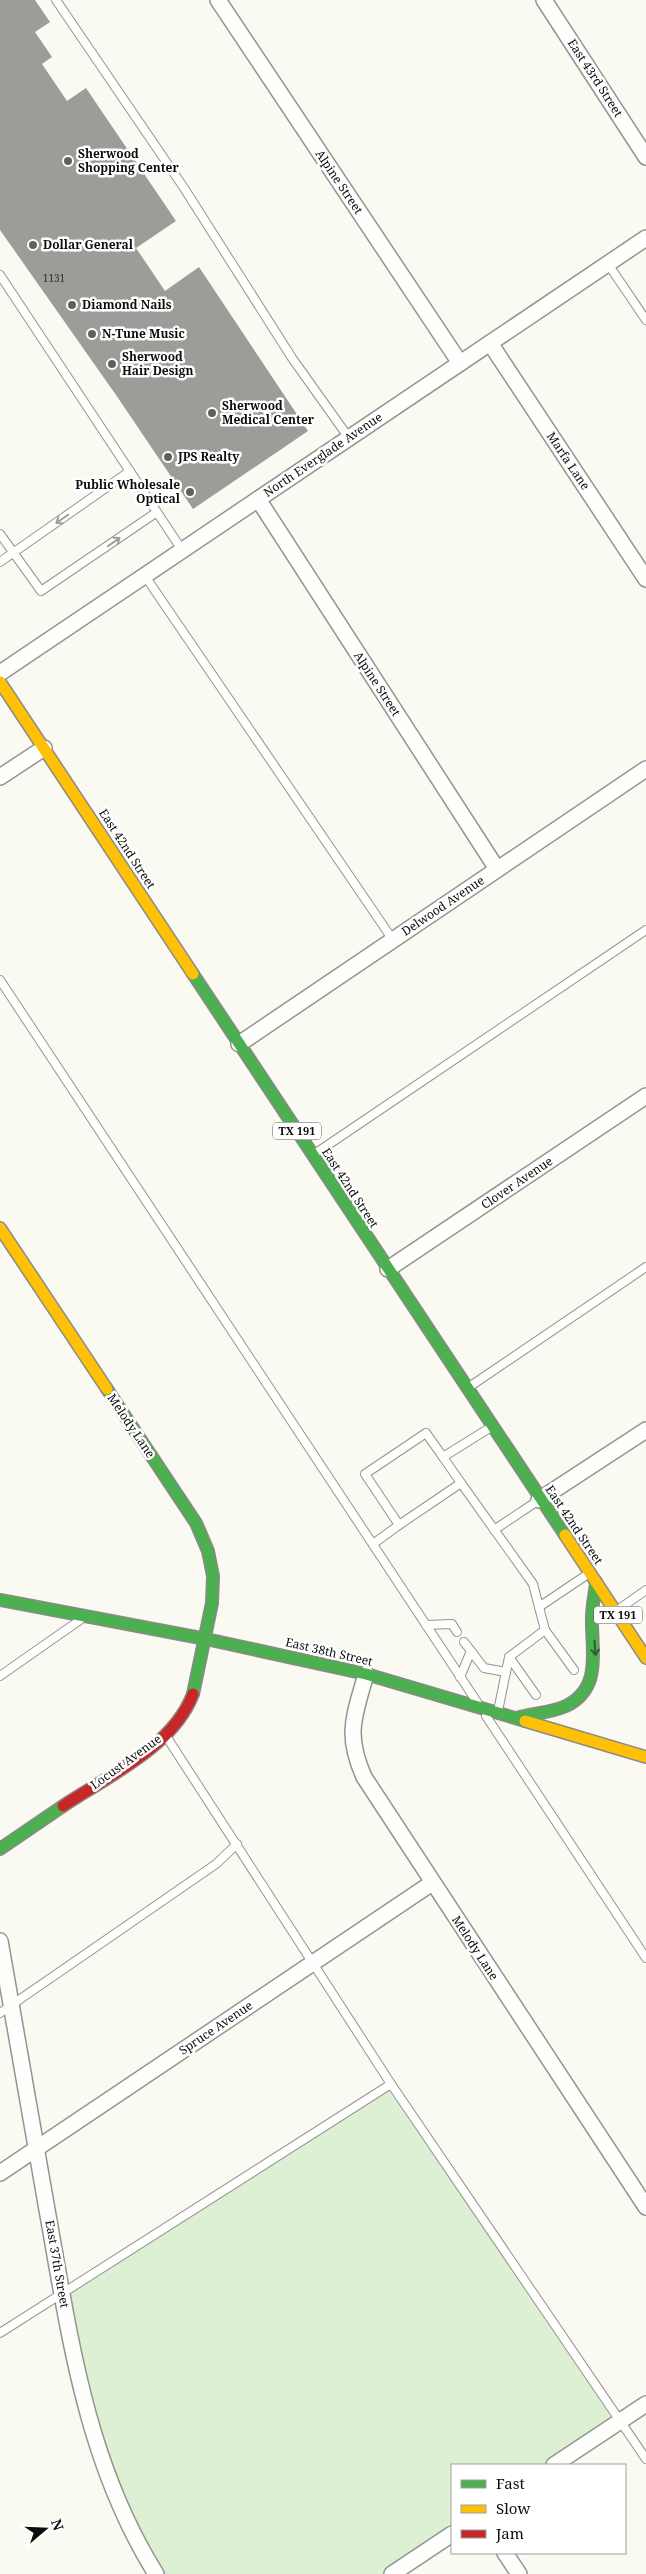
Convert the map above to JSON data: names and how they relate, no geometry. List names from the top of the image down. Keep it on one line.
{"streets":{"main road":["East 42nd Street","TX 191","Melody Lane","East 38th Street","Locust Avenue"],"street":["East 43rd Street","Alpine Street","North Everglade Avenue","Marfa Lane","Delwood Avenue","Clover Avenue","Spruce Avenue","East 37th Street"]},"crossings":[["Alpine Street","North Everglade Avenue"],["Alpine Street","Delwood Avenue"],["North Everglade Avenue","Marfa Lane"],["East 42nd Street","Delwood Avenue"],["East 42nd Street","Clover Avenue"],["Melody Lane","East 38th Street"],["Melody Lane","Locust Avenue"],["Melody Lane","Spruce Avenue"],["East 38th Street","Locust Avenue"],["Spruce Avenue","East 37th Street"]],"places":["Sherwood Shopping Center","Dollar General","Diamond Nails","N-Tune Music","Sherwood Hair Design","Sherwood Medical Center","JPS Realty","Public Wholesale Optical"],"house_numbers":["1131"],"legend":["Fast","Slow","Jam"],"north":"right"}
